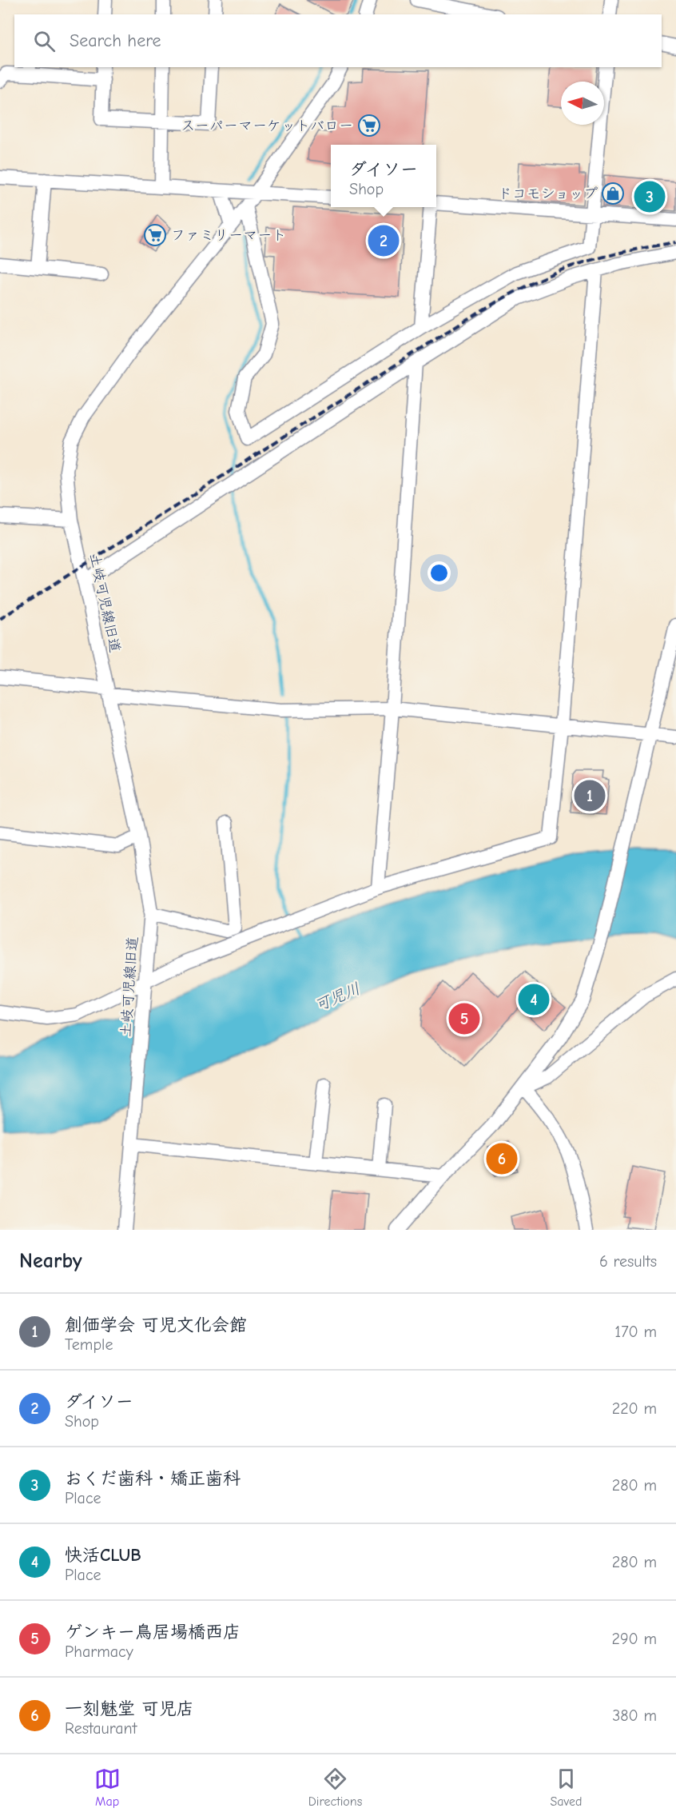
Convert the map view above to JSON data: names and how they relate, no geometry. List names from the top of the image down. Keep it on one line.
{"streets":{"street":["土岐可児線旧道"]},"water":["可児川"],"places":{"supermarket":["スーパーマーケットバロー","ファミリーマート"],"shop":["ドコモショップ"]},"north":"left","page":{"search":"Search here","popup":["ダイソー","Shop"],"pins":["3","2","1","4","5","6"],"heading":["Nearby","6 results"],"list":[{"mark":"1","name":"創価学会 可児文化会館","note":"Temple","value":"170 m"},{"mark":"2","name":"ダイソー","note":"Shop","value":"220 m"},{"mark":"3","name":"おくだ歯科・矯正歯科","note":"Place","value":"280 m"},{"mark":"4","name":"快活CLUB","note":"Place","value":"280 m"},{"mark":"5","name":"ゲンキー鳥居場橋西店","note":"Pharmacy","value":"290 m"},{"mark":"6","name":"一刻魅堂 可児店","note":"Restaurant","value":"380 m"}],"nav":["Map","Directions","Saved"]}}
